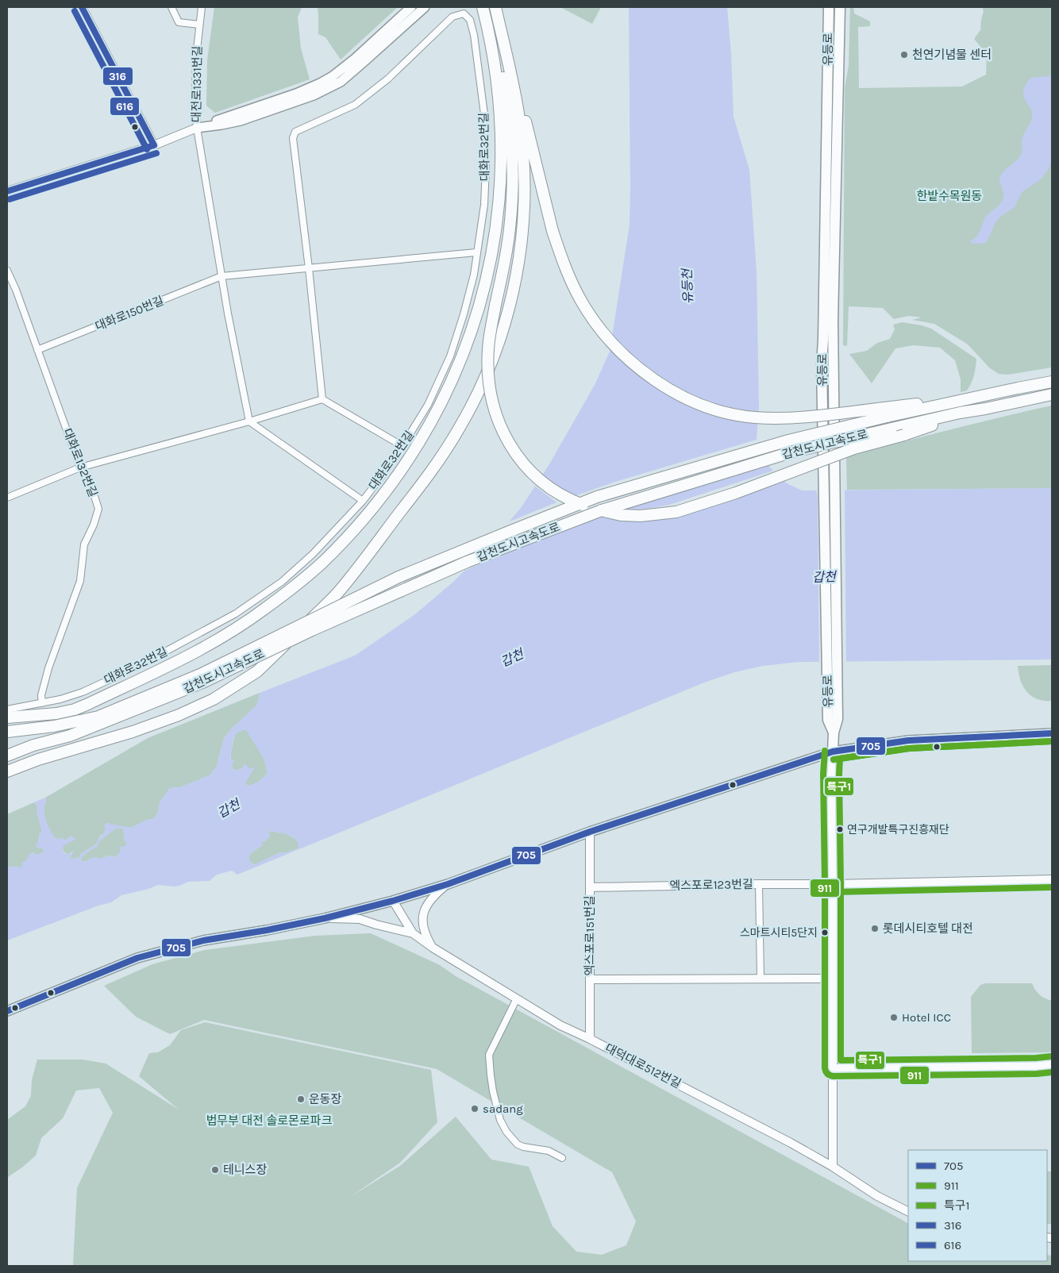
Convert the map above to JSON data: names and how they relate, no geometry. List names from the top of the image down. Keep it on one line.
{"streets":{"highway":["갑천도시고속도로"],"main road":["유등로"],"street":["대전로1331번길","대화로32번길","대화로150번길","대화로132번길","엑스포로123번길","엑스포로151번길","대덕대로512번길"]},"crossings":[["대화로32번길","대화로150번길"],["대화로32번길","대화로132번길"],["대화로150번길","대화로132번길"],["엑스포로123번길","엑스포로151번길"],["엑스포로151번길","대덕대로512번길"]],"water":["유등천","갑천"],"parks":["한밭수목원동","법무부 대전 솔로몬로파크"],"places":["천연기념물 센터","연구개발특구진흥재단","롯데시티호텔 대전","스마트시티5단지","Hotel ICC","운동장","sadang","테니스장"],"lines":["transit line 316","transit line 616","transit line 705","transit line 911","transit line 특구1"],"legend":["705","911","특구1","316","616"]}
